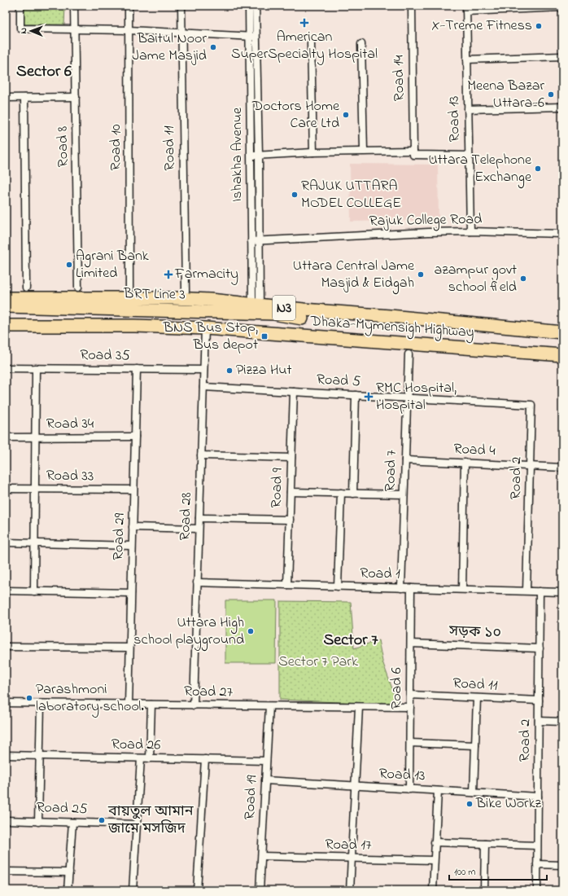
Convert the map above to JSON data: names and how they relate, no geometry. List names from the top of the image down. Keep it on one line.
{"streets":{"highway":["BRT Line 3","N3","Dhaka-Mymensigh Highway"],"street":["Road 14","Road 13","Road 8","Road 10","Road 11","Ishakha Avenue","Rajuk College Road","Road 35","Road 5","Road 34","Road 4","Road 7","Road 33","Road 2","Road 9","Road 28","Road 29","Road 1","সড়ক ১০","Road 6","Road 27","Road 26","Road 19","Road 25","Road 17"]},"crossings":[["Road 13","Rajuk College Road"],["Road 13","Road 2"],["Road 13","Road 6"],["Road 13","Road 19"],["Road 11","Road 2"],["Road 11","Road 6"],["Ishakha Avenue","Rajuk College Road"],["Ishakha Avenue","Dhaka-Mymensigh Highway"],["BRT Line 3","Dhaka-Mymensigh Highway"],["Dhaka-Mymensigh Highway","Road 28"],["Road 35","Road 28"],["Road 35","Road 29"],["Road 5","Road 7"],["Road 5","Road 2"],["Road 5","Road 9"],["Road 5","Road 28"],["Road 34","Road 29"],["Road 4","Road 7"],["Road 4","Road 2"],["Road 7","Road 1"],["Road 33","Road 29"],["Road 2","Road 1"],["Road 2","সড়ক ১০"],["Road 9","Road 1"],["Road 28","Road 1"],["Road 28","Road 27"],["Road 29","Road 27"],["Road 1","Road 6"],["সড়ক ১০","Road 6"],["Road 6","Road 27"],["Road 27","Road 19"],["Road 26","Road 19"],["Road 19","Road 17"]],"districts":["Sector 6","Sector 7"],"parks":["Sector 7 Park"],"places":{"health":["American SuperSpecialty Hospital","Farmacity","RMC Hospital, Hospital"],"other":["X-Treme Fitness","Baitul Noor Jame Masjid","Meena Bazar Uttara-6","Doctors Home Care Ltd","Uttara Telephone Exchange","RAJUK UTTARA MODEL COLLEGE","Agrani Bank Limited","Uttara Central Jame Masjid & Eidgah","azampur govt school field","Pizza Hut","Uttara High school playground","Parashmoni laboratory school.","Bike Workz","বায়তুল আমান জামে মসজিদ"],"transit":["BNS Bus Stop, Bus depot"]},"scale_bar":"100 m","north":"left"}
